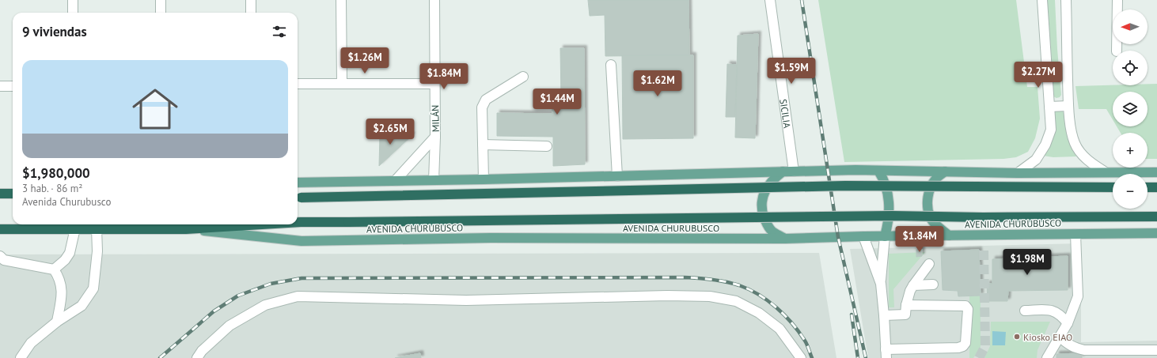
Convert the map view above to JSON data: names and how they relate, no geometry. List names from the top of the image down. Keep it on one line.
{"streets":{"highway":["AVENIDA CHURUBUSCO"],"street":["SICILIA","MILÁN"]},"places":["Kiosko EIAO"],"north":"left","page":{"map_buttons":["+","−"],"heading":"9 viviendas","price":["$1.26M","$1.59M","$2.27M","$1.84M","$1.62M","$1.44M","$2.65M","$1.84M","$1.98M"],"list":[{"name":"$1,980,000","note":"3 hab. · 86 m² · Avenida Churubusco"}]}}
